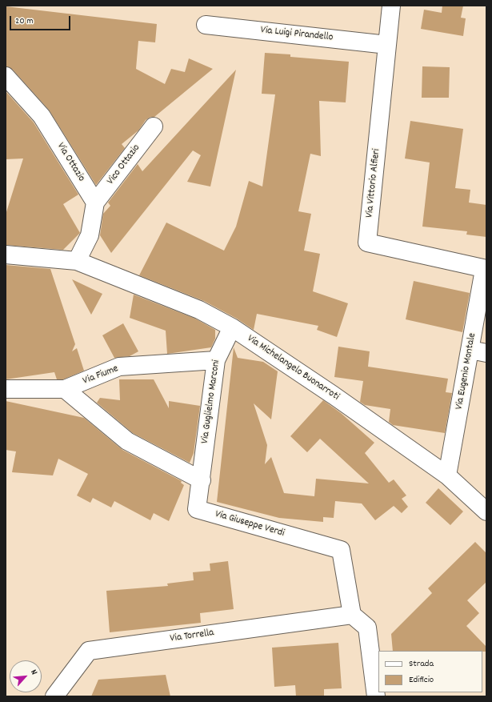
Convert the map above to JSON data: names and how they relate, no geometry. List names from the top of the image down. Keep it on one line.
{"streets":{"street":["Via Luigi Pirandello","Via Ottazio","Vico Ottazio","Via Vittorio Alfieri","Via Michelangelo Buonarroti","Via Eugenio Montale","Via Fiume","Via Guglielmo Marconi","Via Giuseppe Verdi","Via Torrella"]},"crossings":[["Via Luigi Pirandello","Via Vittorio Alfieri"],["Via Ottazio","Vico Ottazio"],["Via Vittorio Alfieri","Via Eugenio Montale"],["Via Michelangelo Buonarroti","Via Eugenio Montale"],["Via Michelangelo Buonarroti","Via Guglielmo Marconi"],["Via Fiume","Via Guglielmo Marconi"],["Via Guglielmo Marconi","Via Giuseppe Verdi"],["Via Giuseppe Verdi","Via Torrella"]],"legend":["Strada","Edificio"],"scale_bar":"20 m","north":"top right"}
